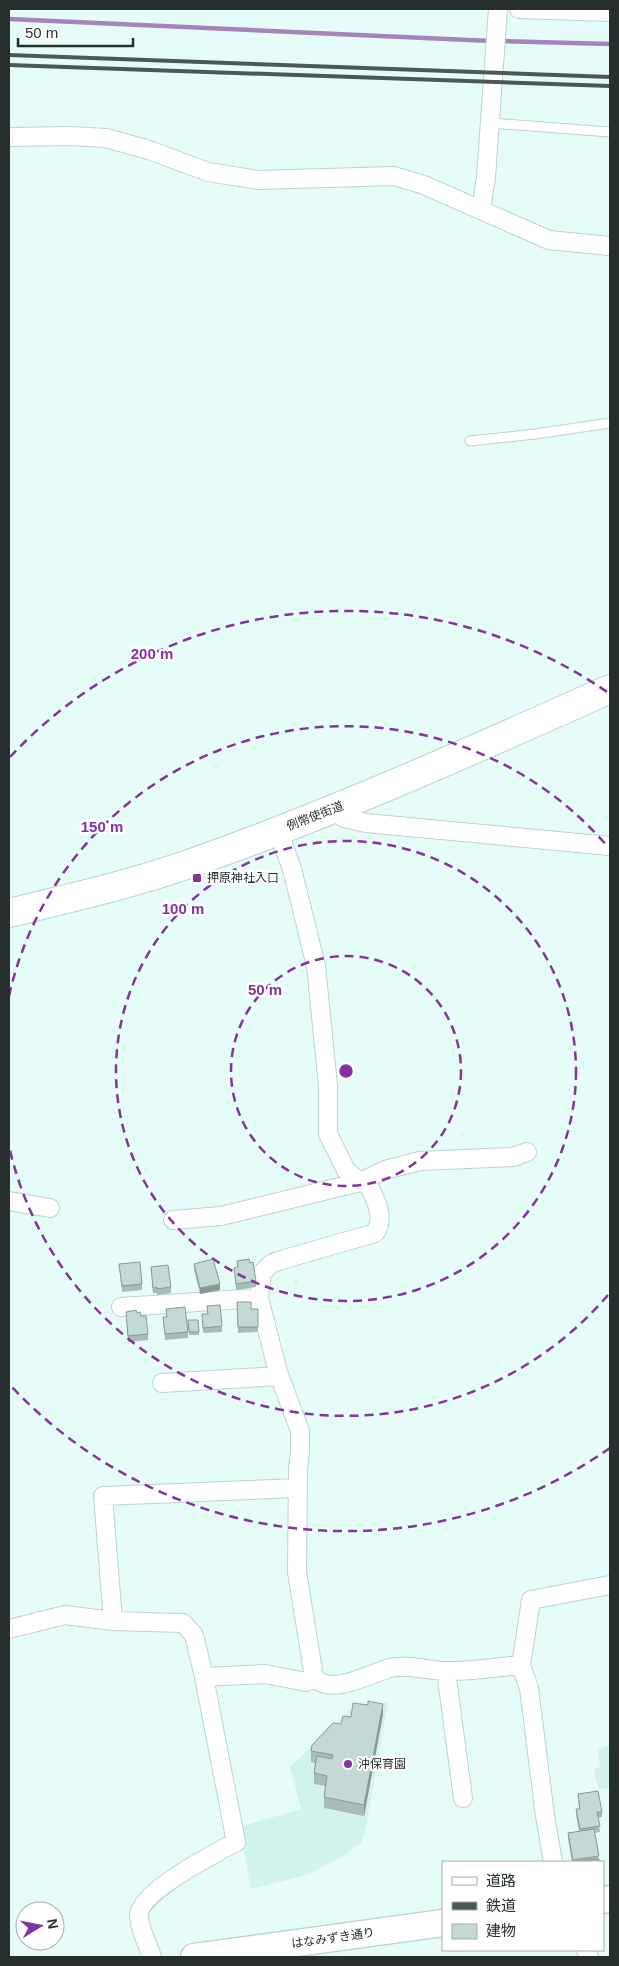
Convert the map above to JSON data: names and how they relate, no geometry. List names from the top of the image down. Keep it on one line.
{"streets":{"highway":["例幣使街道"],"street":["はなみずき通り"]},"places":{"transit":["押原神社入口"],"other":["沖保育園"]},"legend":["道路","鉄道","建物"],"scale_bar":"50 m","north":"right","rings":["200 m","150 m","100 m","50 m"]}
